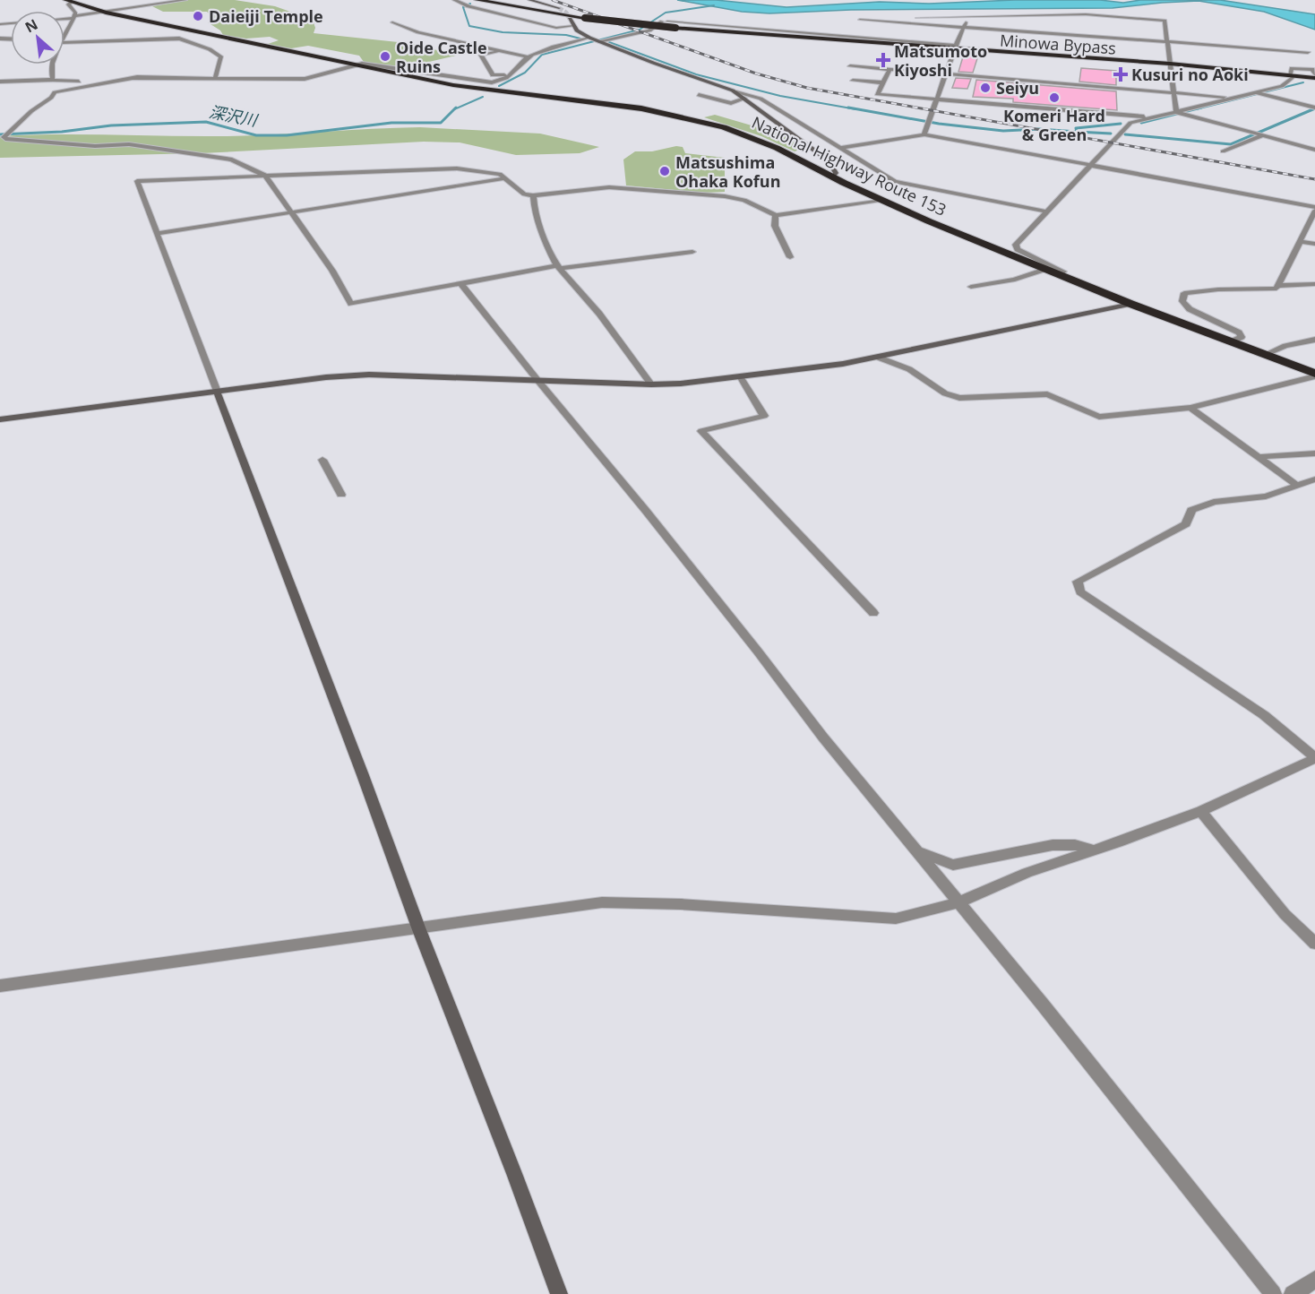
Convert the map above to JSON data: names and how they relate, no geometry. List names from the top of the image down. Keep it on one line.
{"streets":{"highway":["Minowa Bypass","National Highway Route 153"]},"water":["深沢川"],"places":{"other":["Daieiji Temple","Oide Castle Ruins","Seiyu","Komeri Hard & Green","Matsushima Ohaka Kofun"],"health":["Matsumoto Kiyoshi","Kusuri no Aoki"]},"north":"top left"}
